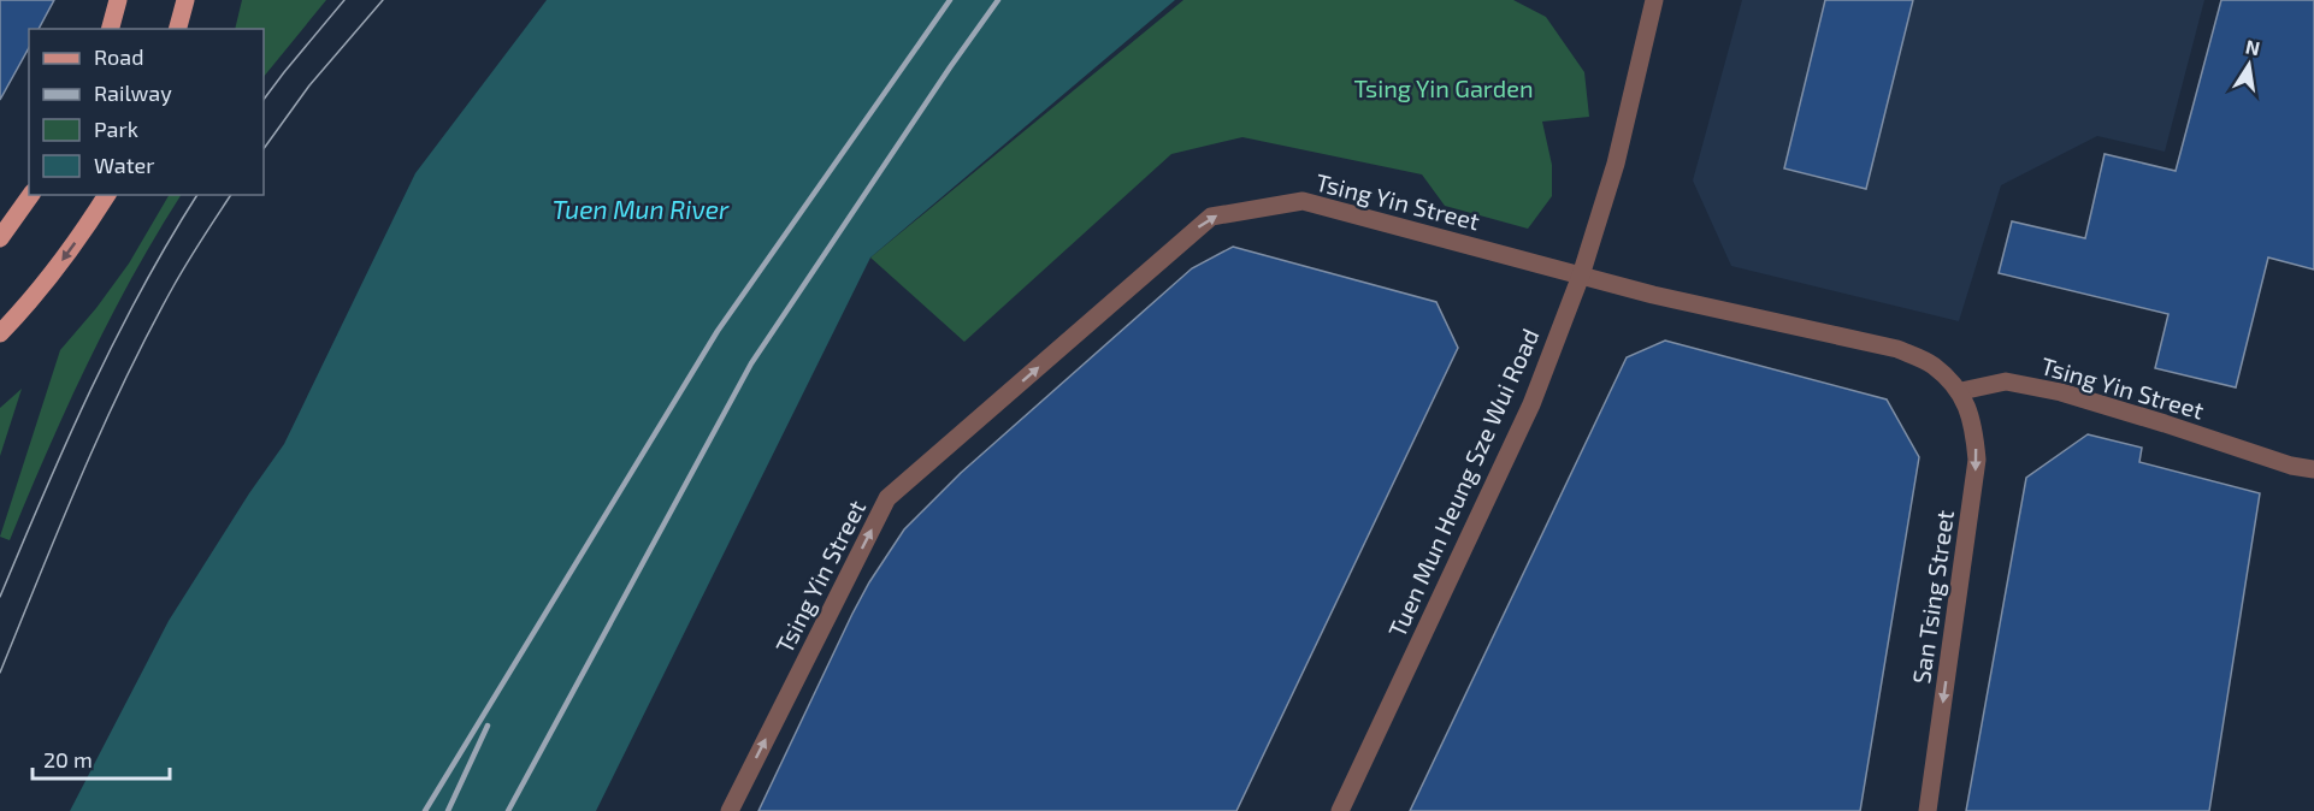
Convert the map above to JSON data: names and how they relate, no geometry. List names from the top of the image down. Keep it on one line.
{"streets":{"street":["Tsing Yin Street","Tuen Mun Heung Sze Wui Road","San Tsing Street"]},"crossings":[["Tsing Yin Street","Tuen Mun Heung Sze Wui Road"],["Tsing Yin Street","San Tsing Street"]],"one_way":["Tsing Yin Street","San Tsing Street"],"water":["Tuen Mun River"],"parks":["Tsing Yin Garden"],"legend":["Road","Railway","Park","Water"],"scale_bar":"20 m","north":"top"}
